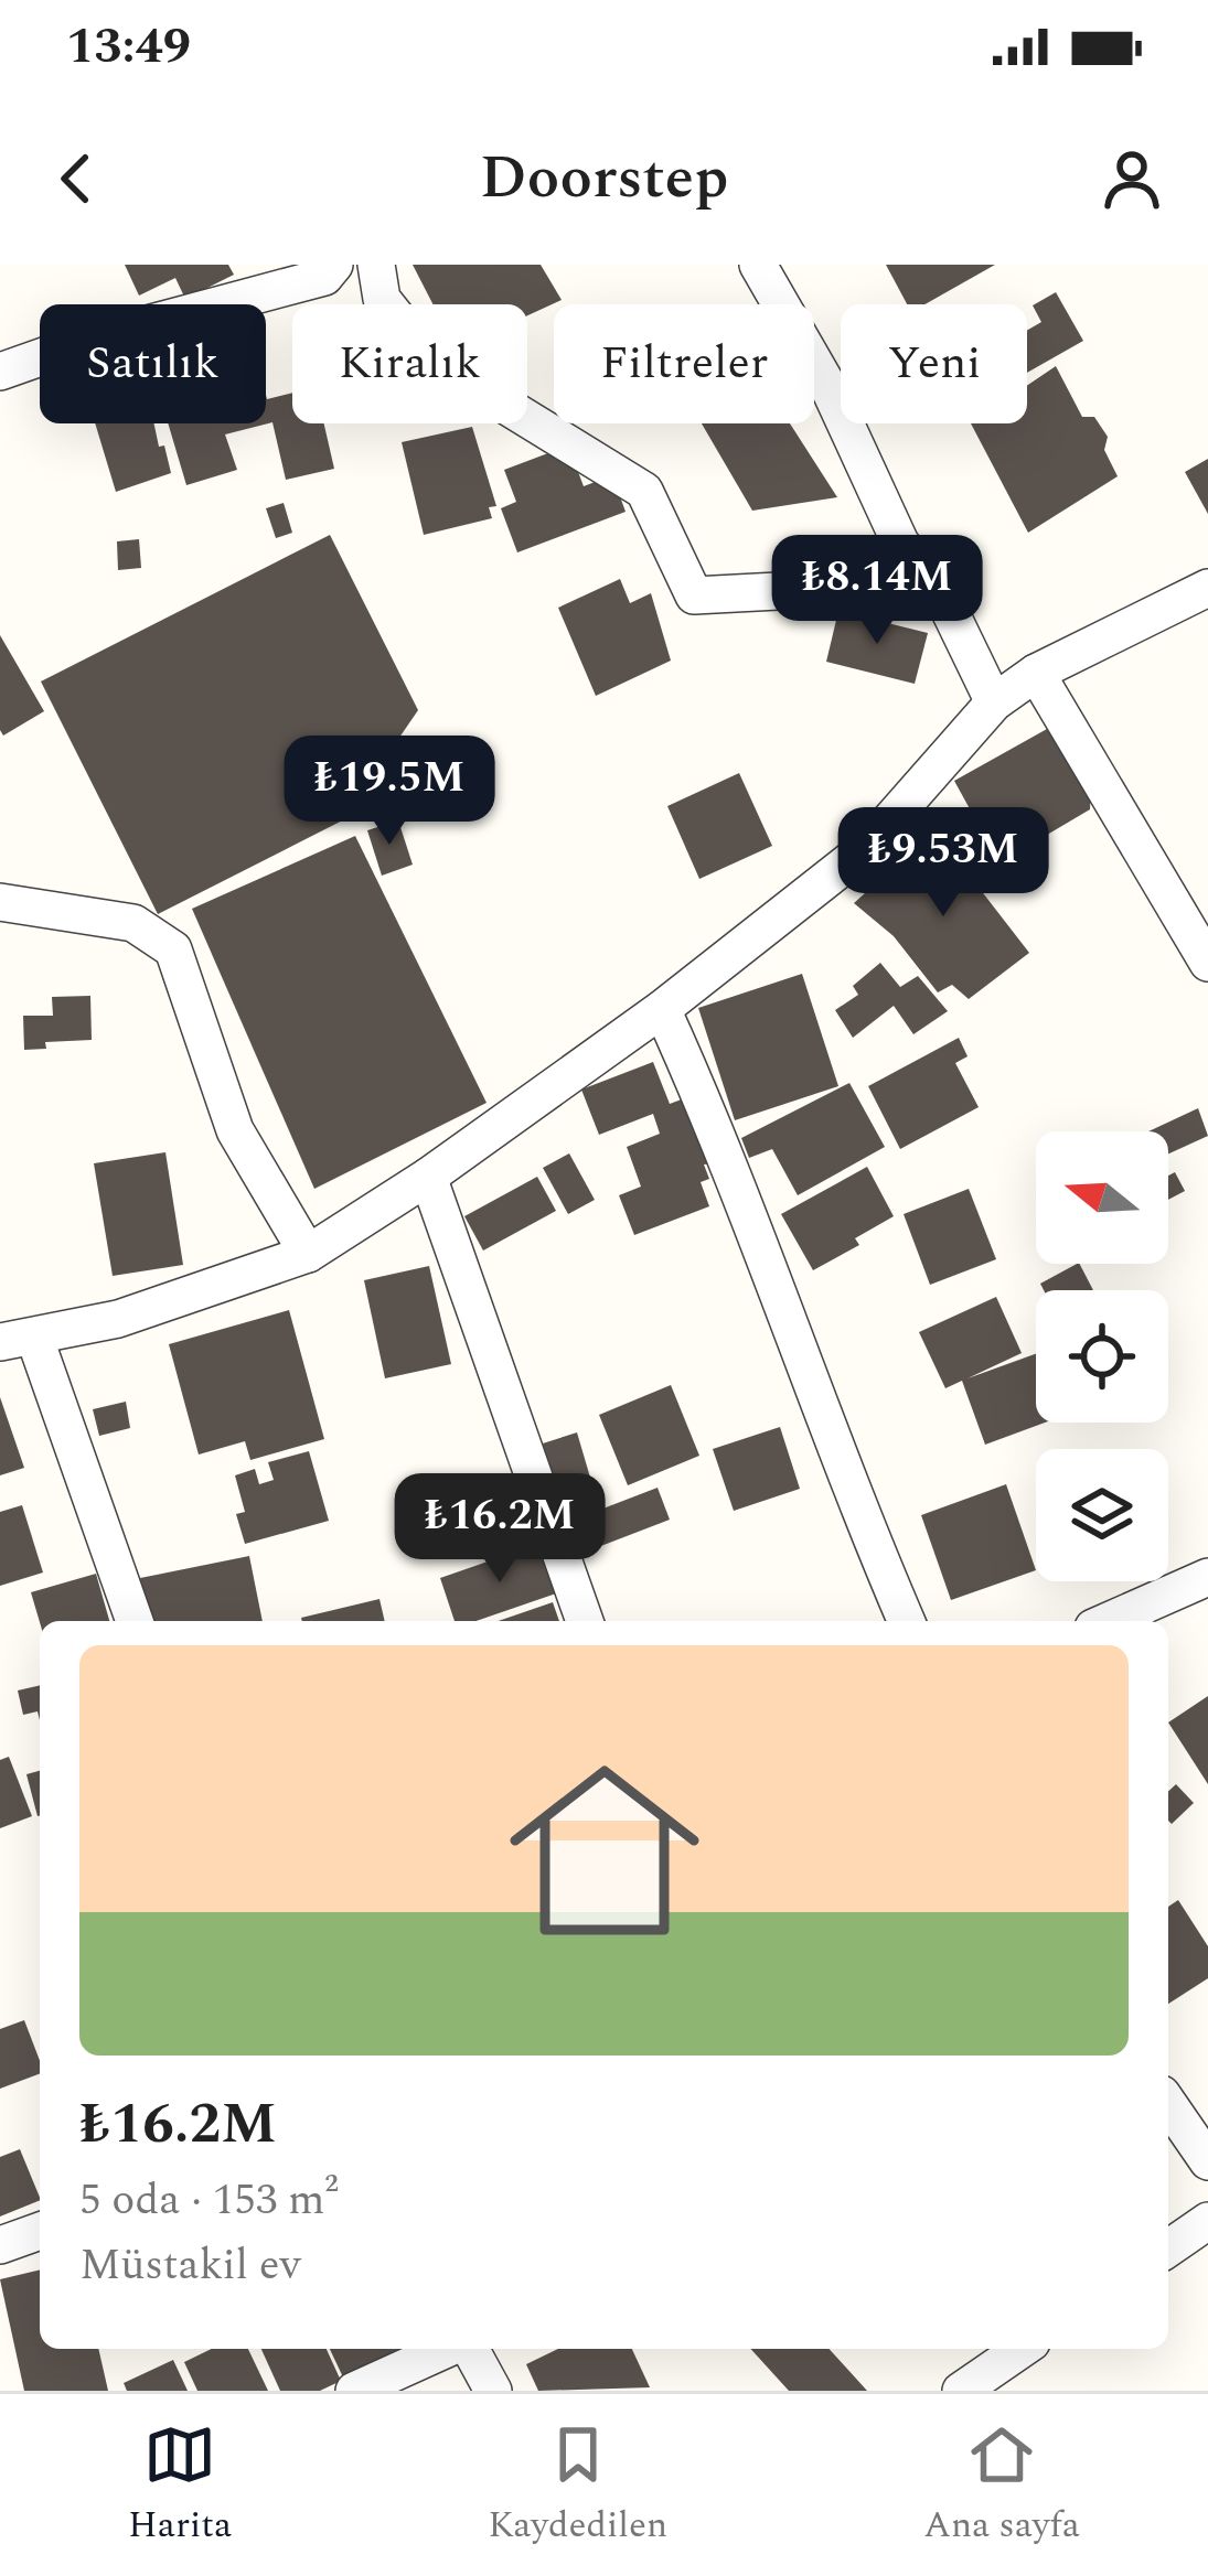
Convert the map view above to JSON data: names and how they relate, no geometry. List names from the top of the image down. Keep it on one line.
{"north":"left","page":{"status":"13:49","header":"Doorstep","chip":["Satılık","Kiralık","Filtreler","Yeni"],"price":["₺8.14M","₺19.5M","₺9.53M","₺16.2M"],"list":[{"name":"₺16.2M","note":"5 oda · 153 m² · Müstakil ev"}],"tabs":["Harita","Kaydedilen","Ana sayfa"]}}
